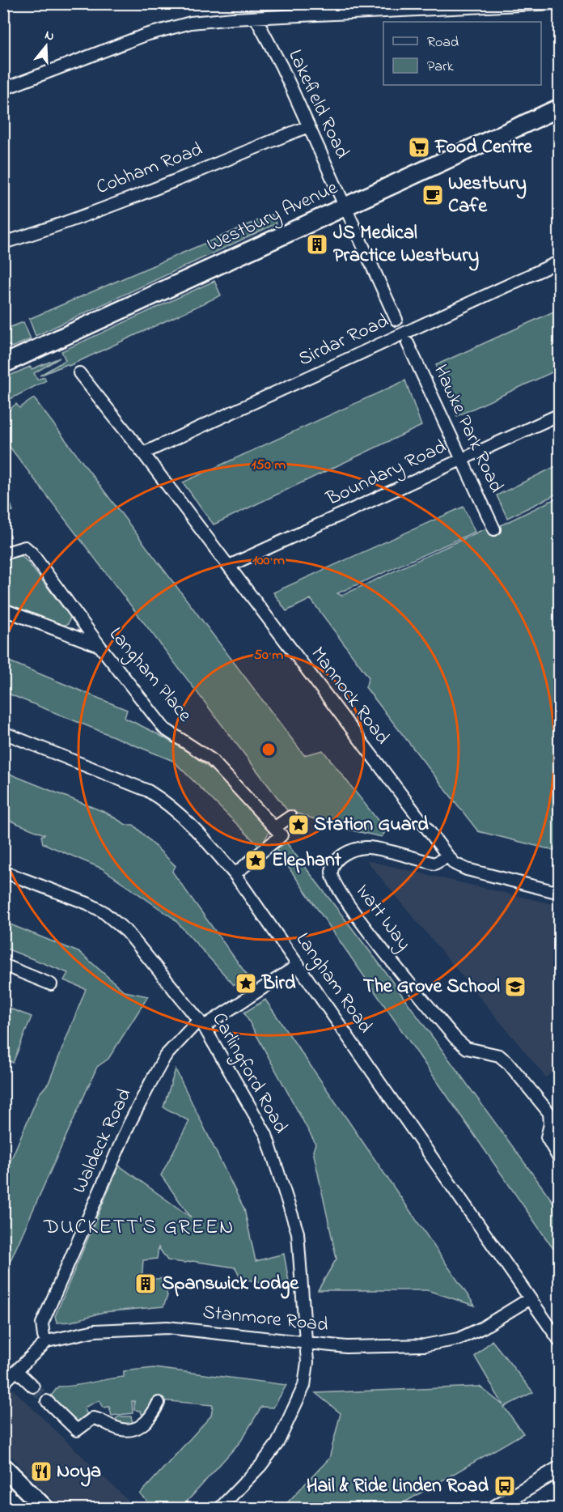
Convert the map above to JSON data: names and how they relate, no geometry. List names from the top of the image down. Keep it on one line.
{"streets":{"main road":["Westbury Avenue"],"street":["Lakefield Road","Cobham Road","Sirdar Road","Hawke Park Road","Boundary Road","Langham Place","Mannock Road","Ivatt Way","Langham Road","Carlingford Road","Waldeck Road","Stanmore Road"]},"crossings":[["Lakefield Road","Cobham Road"],["Lakefield Road","Westbury Avenue"],["Sirdar Road","Mannock Road"],["Hawke Park Road","Boundary Road"],["Boundary Road","Mannock Road"],["Mannock Road","Ivatt Way"],["Langham Road","Waldeck Road"],["Langham Road","Stanmore Road"],["Carlingford Road","Waldeck Road"],["Carlingford Road","Stanmore Road"],["Waldeck Road","Stanmore Road"]],"districts":["DUCKETT'S GREEN"],"places":{"supermarket":["Food Centre"],"cafe":["Westbury Cafe"],"building":["JS Medical Practice Westbury","Spanswick Lodge"],"place":["Station Guard","Elephant","Bird"],"school or university":["The Grove School"],"restaurant":["Noya"],"bus stop":["Hail & Ride Linden Road"]},"legend":["Road","Park"],"north":"top","rings":["150 m","100 m","50 m"]}
